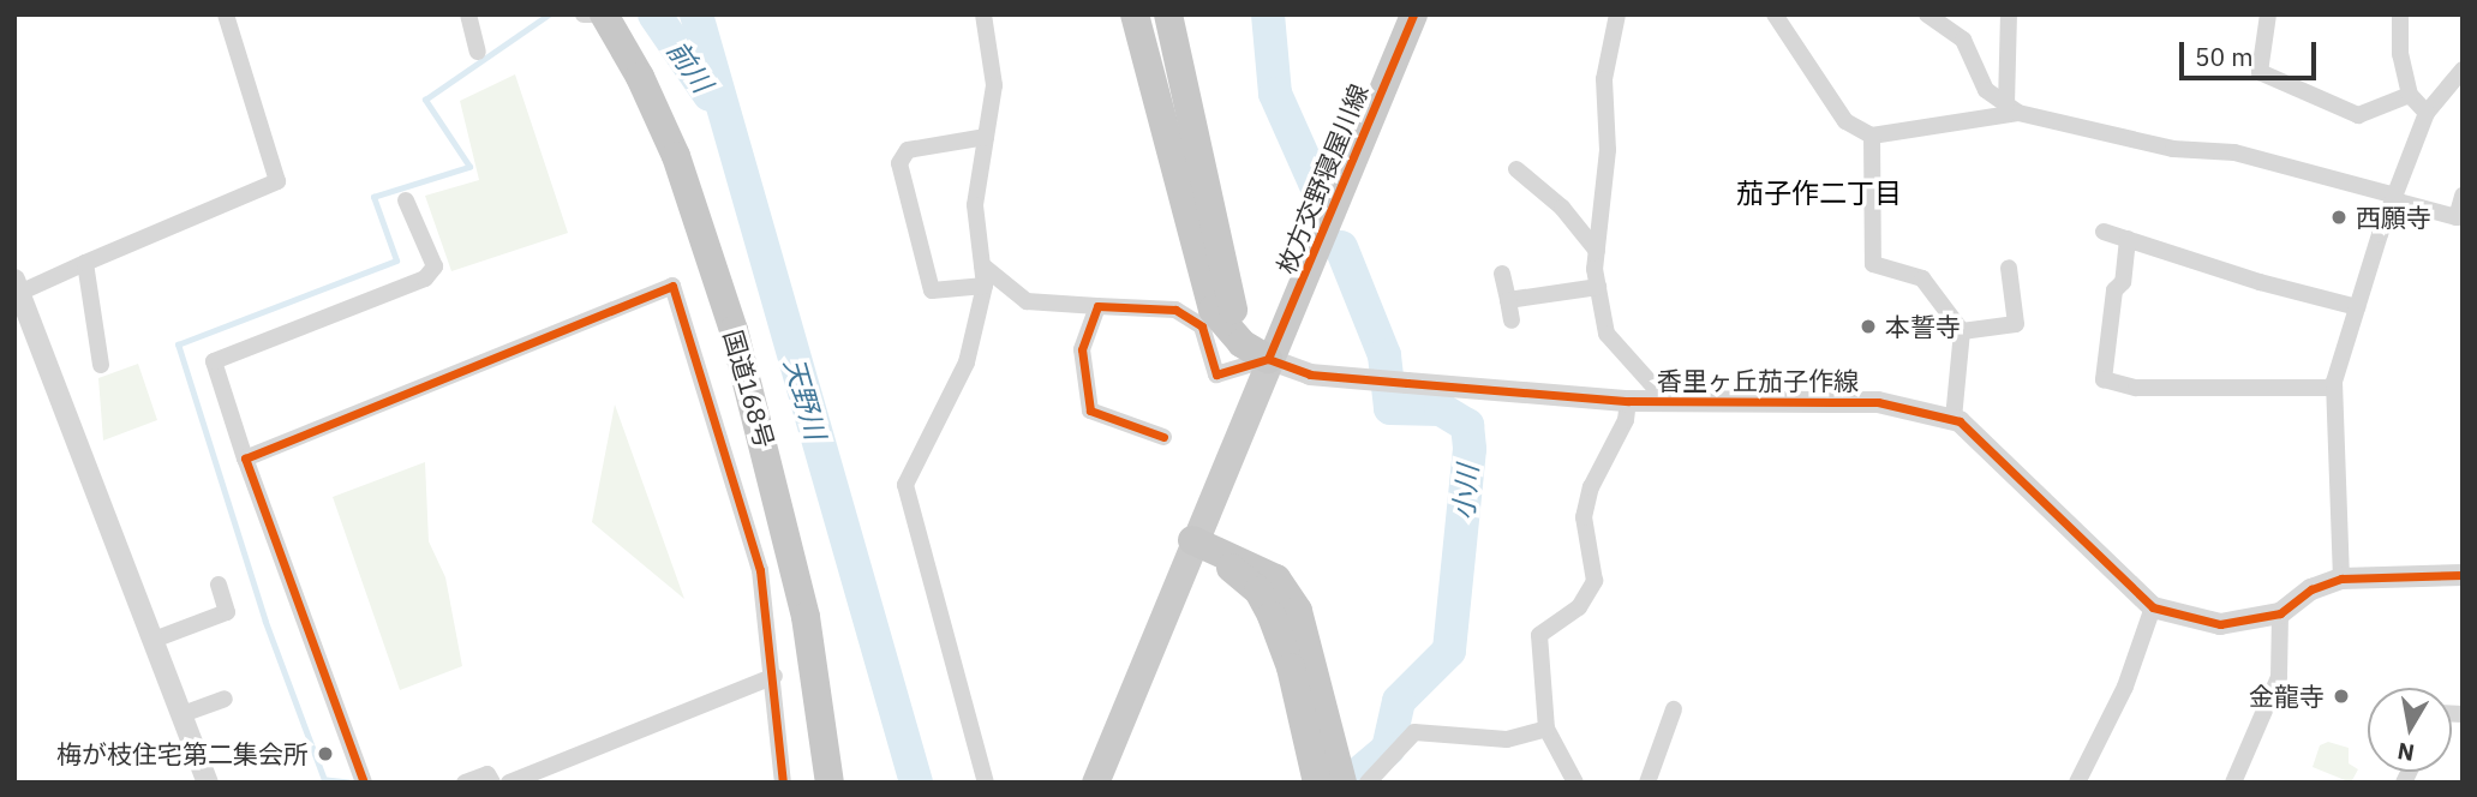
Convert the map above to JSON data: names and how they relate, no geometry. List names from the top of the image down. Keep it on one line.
{"streets":{"highway":["国道168号"],"main road":["枚方交野寝屋川線"],"street":["香里ヶ丘茄子作線"]},"crossings":[["枚方交野寝屋川線","香里ヶ丘茄子作線"]],"districts":["茄子作二丁目"],"water":["前川","天野川","小川"],"places":["西願寺","本誓寺","金龍寺","梅が枝住宅第二集会所"],"scale_bar":"50 m","north":"bottom"}
